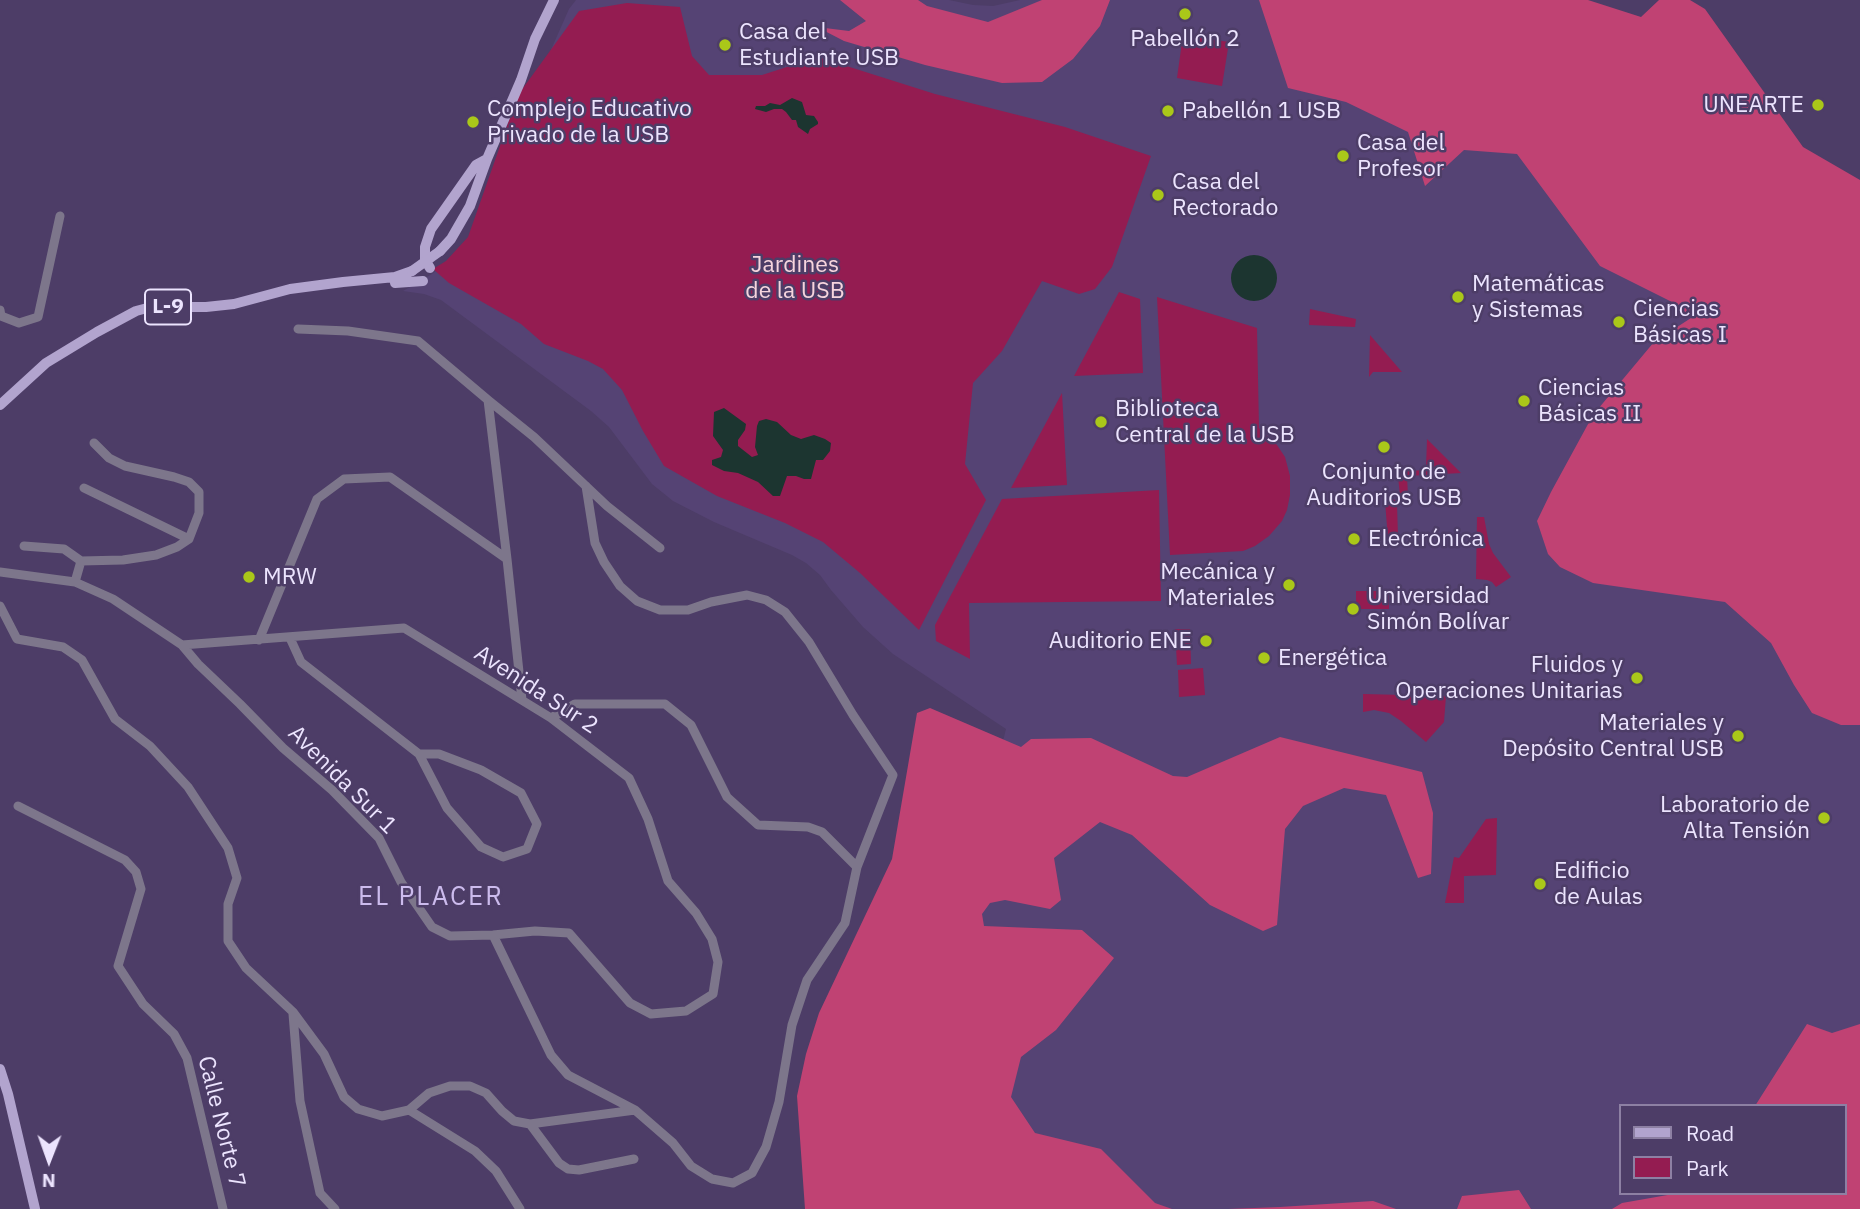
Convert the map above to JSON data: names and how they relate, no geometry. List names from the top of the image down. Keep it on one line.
{"streets":{"main road":["L-9"],"street":["Avenida Sur 2","Avenida Sur 1","Calle Norte 7"]},"crossings":[["Avenida Sur 2","Avenida Sur 1"]],"districts":["EL PLACER"],"parks":["Jardines de la USB"],"places":["Pabellón 2","Casa del Estudiante USB","UNEARTE","Pabellón 1 USB","Complejo Educativo Privado de la USB","Casa del Profesor","Casa del Rectorado","Matemáticas y Sistemas","Ciencias Básicas I","Ciencias Básicas II","Biblioteca Central de la USB","Conjunto de Auditorios USB","Electrónica","MRW","Mecánica y Materiales","Universidad Simón Bolívar","Auditorio ENE","Energética","Fluidos y Operaciones Unitarias","Materiales y Depósito Central USB","Laboratorio de Alta Tensión","Edificio de Aulas"],"legend":["Road","Park"],"north":"bottom"}
